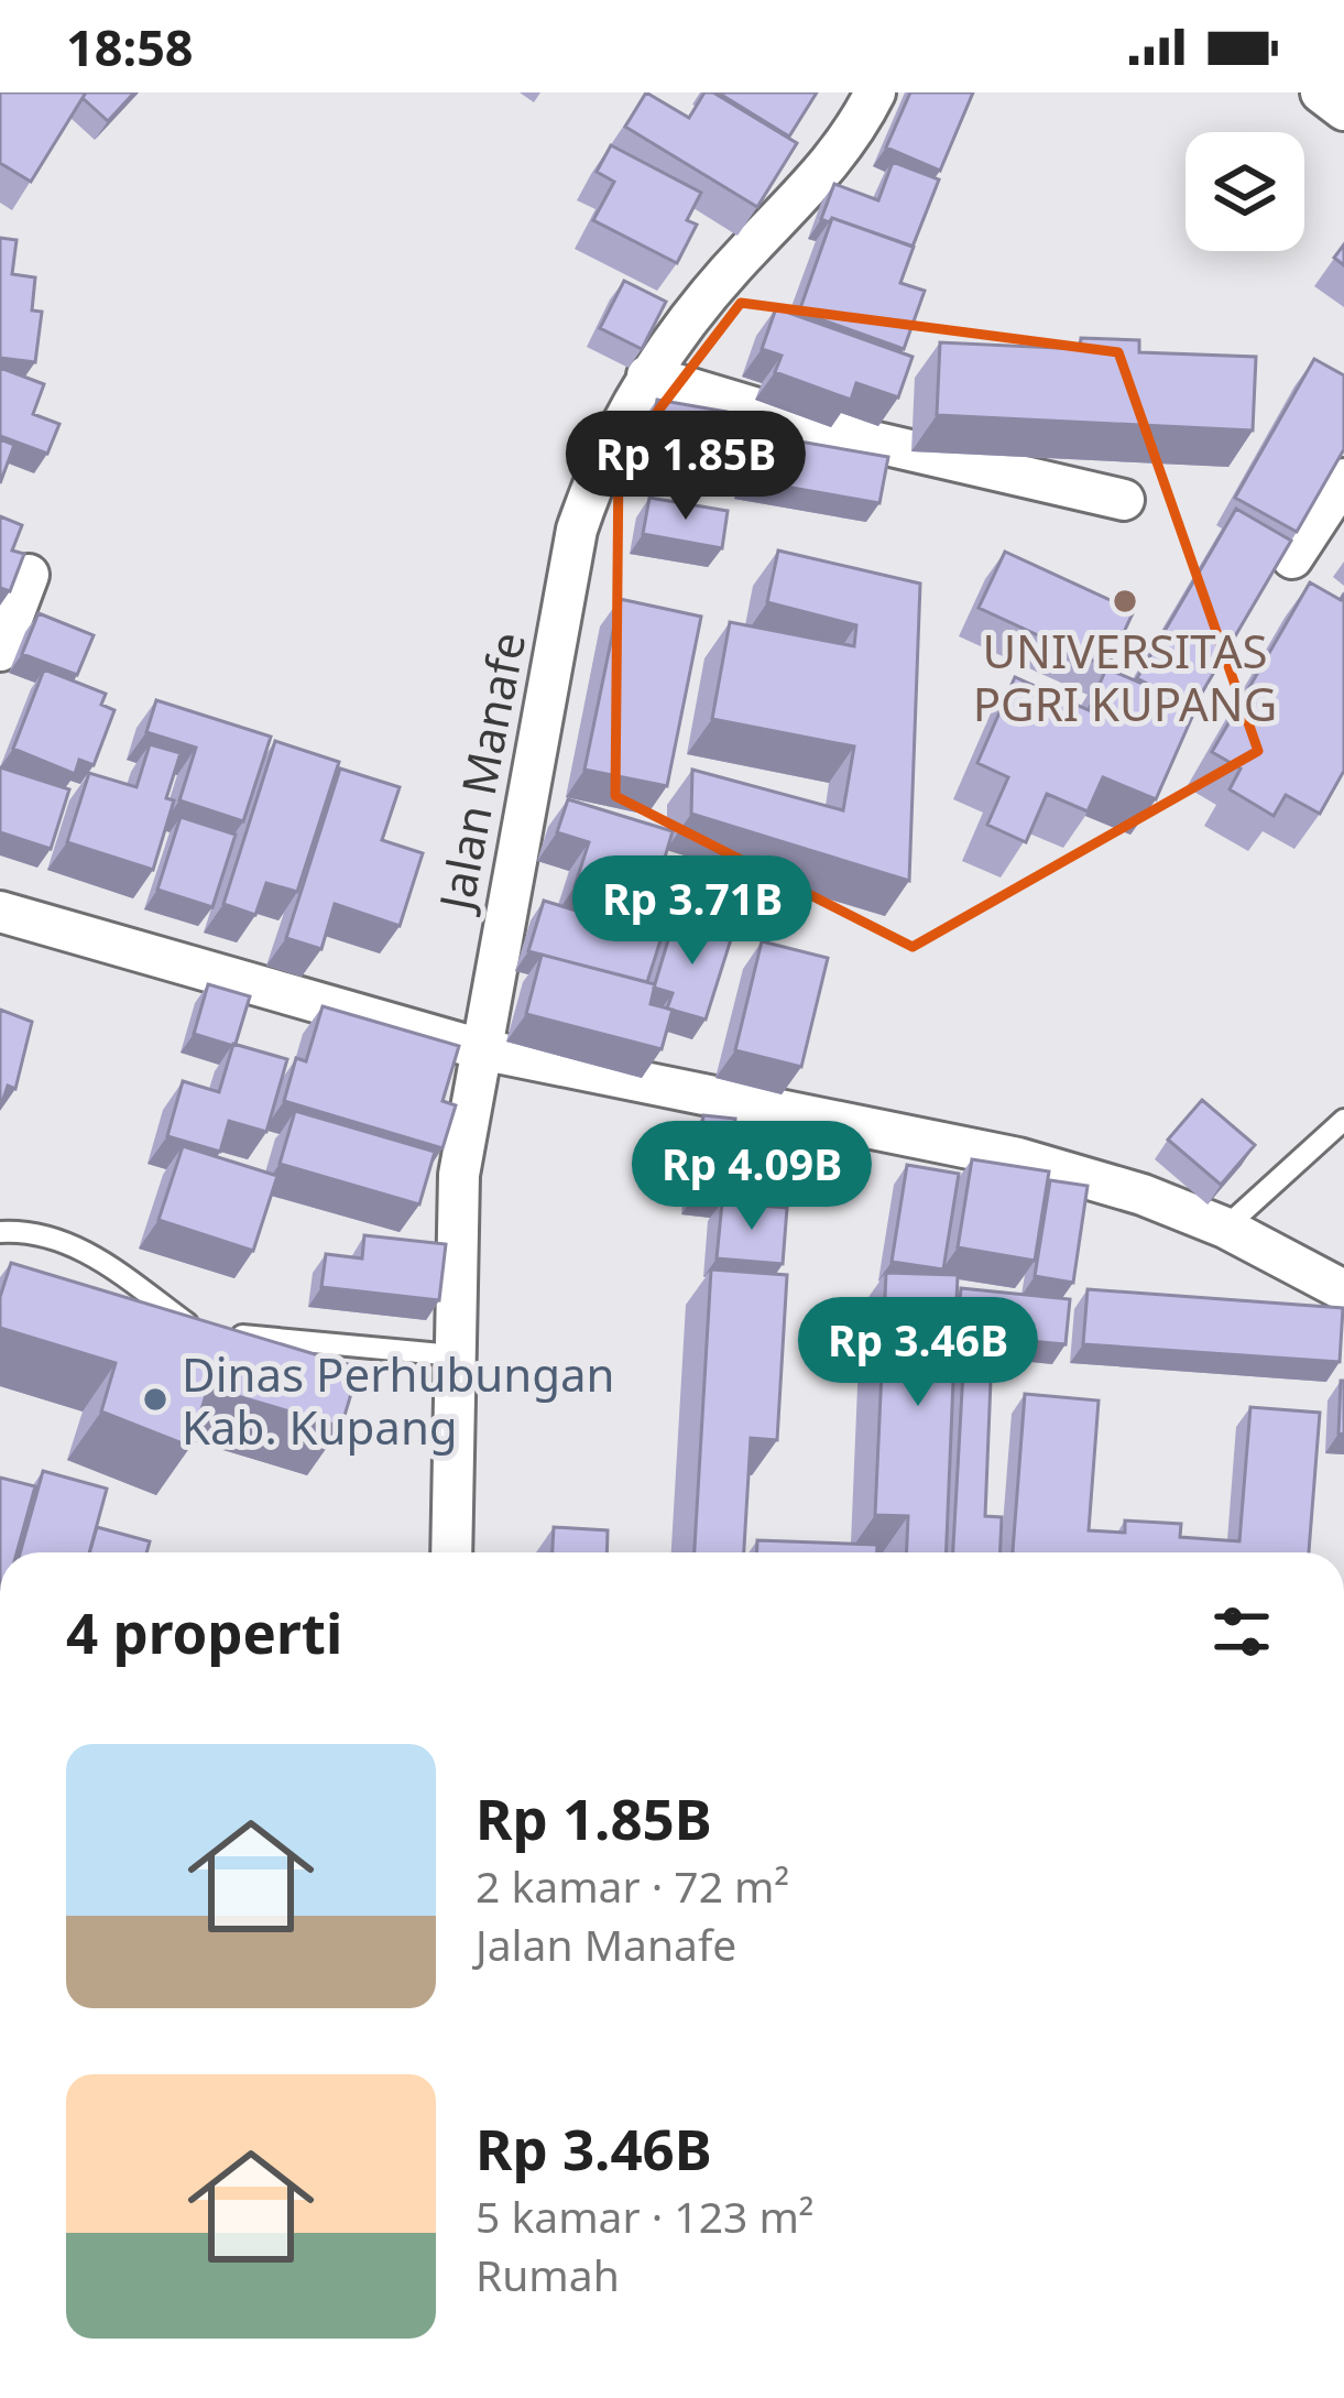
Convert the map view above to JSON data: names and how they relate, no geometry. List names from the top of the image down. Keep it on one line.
{"streets":{"street":["Jalan Manafe"]},"places":["UNIVERSITAS PGRI KUPANG","Dinas Perhubungan Kab. Kupang"],"page":{"status":"18:58","price":["Rp 1.85B","Rp 3.71B","Rp 4.09B","Rp 3.46B"],"heading":"4 properti","list":[{"name":"Rp 1.85B","note":"2 kamar · 72 m² · Jalan Manafe"},{"name":"Rp 3.46B","note":"5 kamar · 123 m² · Rumah"}]}}
